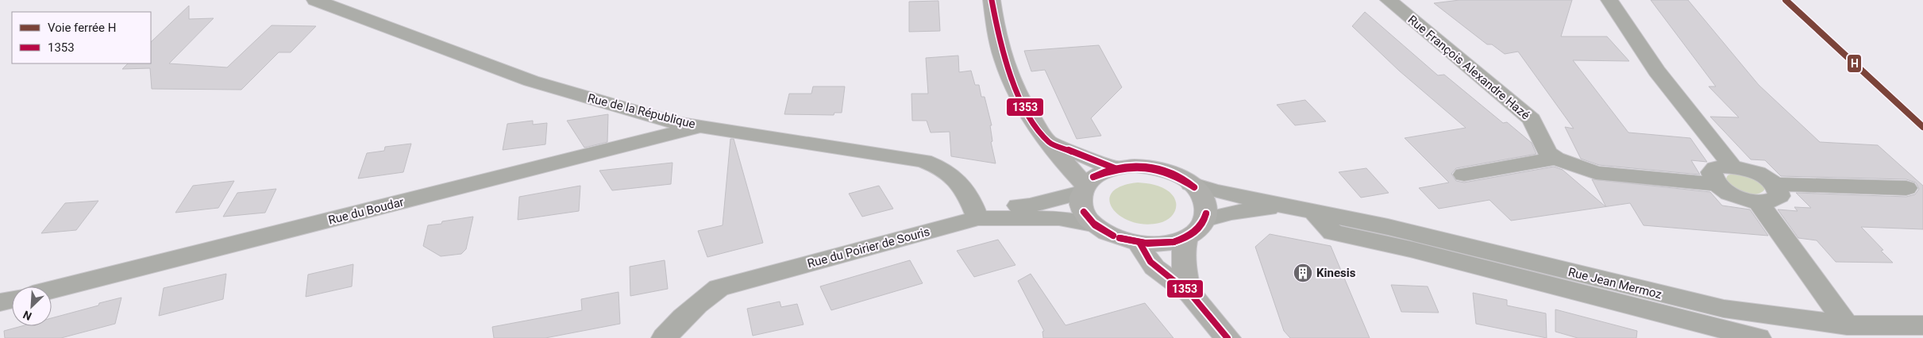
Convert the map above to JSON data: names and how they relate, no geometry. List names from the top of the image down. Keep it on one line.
{"streets":{"street":["Rue François Alexandre Hazé","Rue de la République","Rue du Boudar","Rue du Poirier de Souris","Rue Jean Mermoz"]},"crossings":[["Rue de la République","Rue du Boudar"],["Rue de la République","Rue du Poirier de Souris"],["Rue du Poirier de Souris","Rue Jean Mermoz"]],"places":{"building":["Kinesis"]},"lines":["rail line H","transit line 1353"],"legend":["Voie ferrée H","1353"],"north":"bottom left"}
